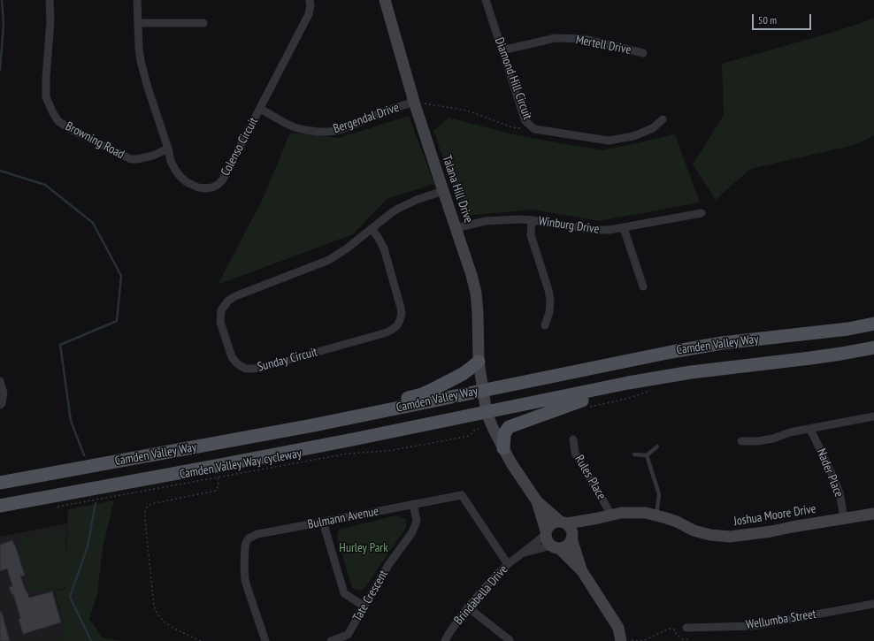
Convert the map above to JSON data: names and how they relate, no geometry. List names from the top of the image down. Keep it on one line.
{"streets":{"main road":["Camden Valley Way"],"street":["Mertell Drive","Diamond Hill Circuit","Bergendal Drive","Browning Road","Colenso Circuit","Talana Hill Drive","Winburg Drive","Sunday Circuit","Nader Place","Rules Place","Joshua Moore Drive","Bulmann Avenue","Brindabella Drive","Tate Crescent","Wellumba Street"],"path":["Camden Valley Way cycleway"]},"crossings":[["Mertell Drive","Diamond Hill Circuit"],["Bergendal Drive","Colenso Circuit"],["Bergendal Drive","Talana Hill Drive"],["Browning Road","Colenso Circuit"],["Talana Hill Drive","Winburg Drive"],["Talana Hill Drive","Camden Valley Way"],["Talana Hill Drive","Sunday Circuit"],["Nader Place","Joshua Moore Drive"],["Rules Place","Joshua Moore Drive"],["Joshua Moore Drive","Brindabella Drive"],["Bulmann Avenue","Brindabella Drive"],["Bulmann Avenue","Tate Crescent"]],"parks":["Hurley Park"],"scale_bar":"50 m"}
